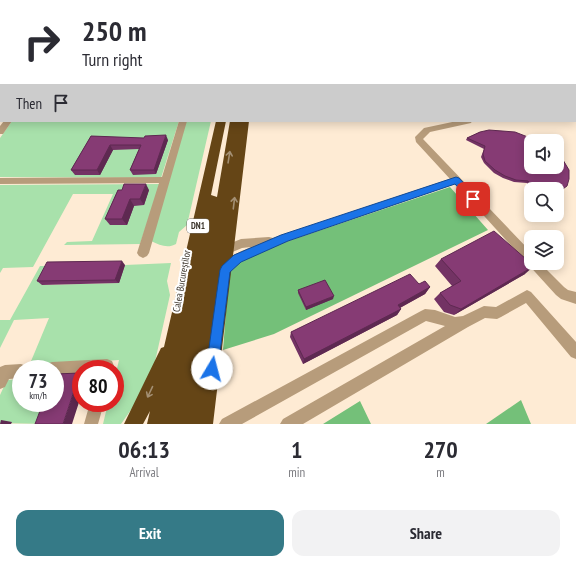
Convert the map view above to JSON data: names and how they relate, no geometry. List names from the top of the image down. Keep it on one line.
{"streets":{"highway":["DN1","Calea Bucureștilor"]},"page":{"turn":["250 m","Turn right"],"then":"Then","speed":"73 km/h","limit":"80","eta":["06:13","Arrival","1","min","270","m"],"buttons":["Exit","Share"]}}
